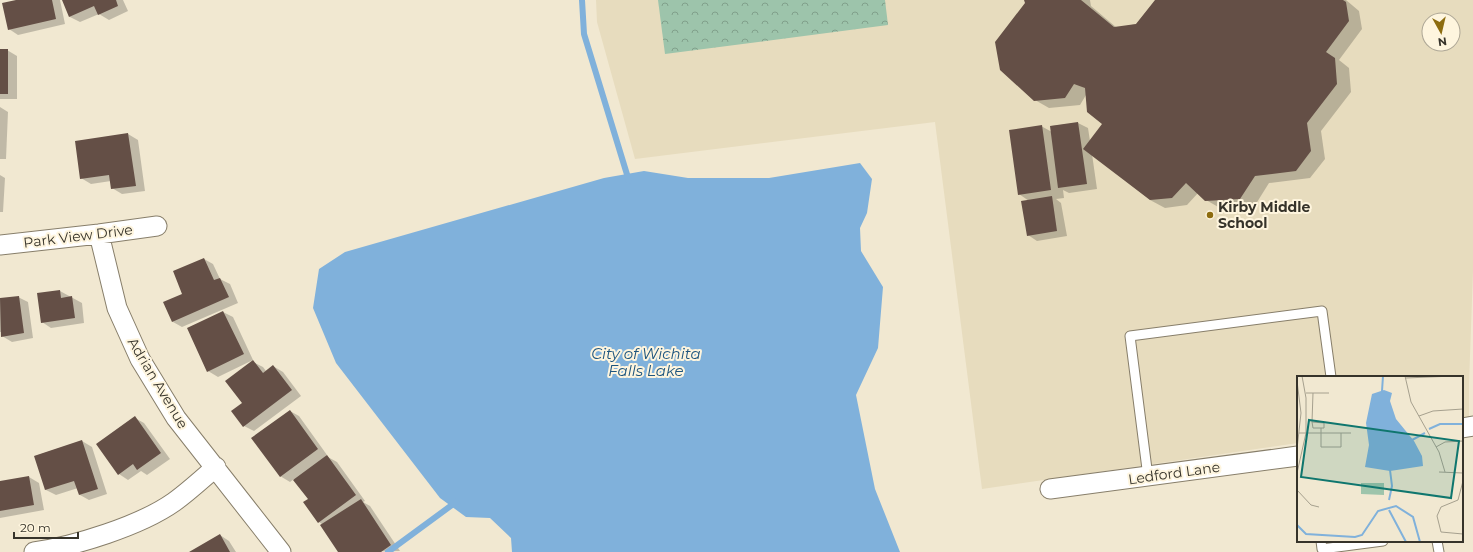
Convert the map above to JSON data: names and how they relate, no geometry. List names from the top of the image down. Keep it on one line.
{"streets":{"street":["Park View Drive","Adrian Avenue","Ledford Lane"]},"crossings":[["Park View Drive","Adrian Avenue"]],"water":["City of Wichita Falls Lake"],"places":["Kirby Middle School"],"scale_bar":"20 m","north":"bottom"}
